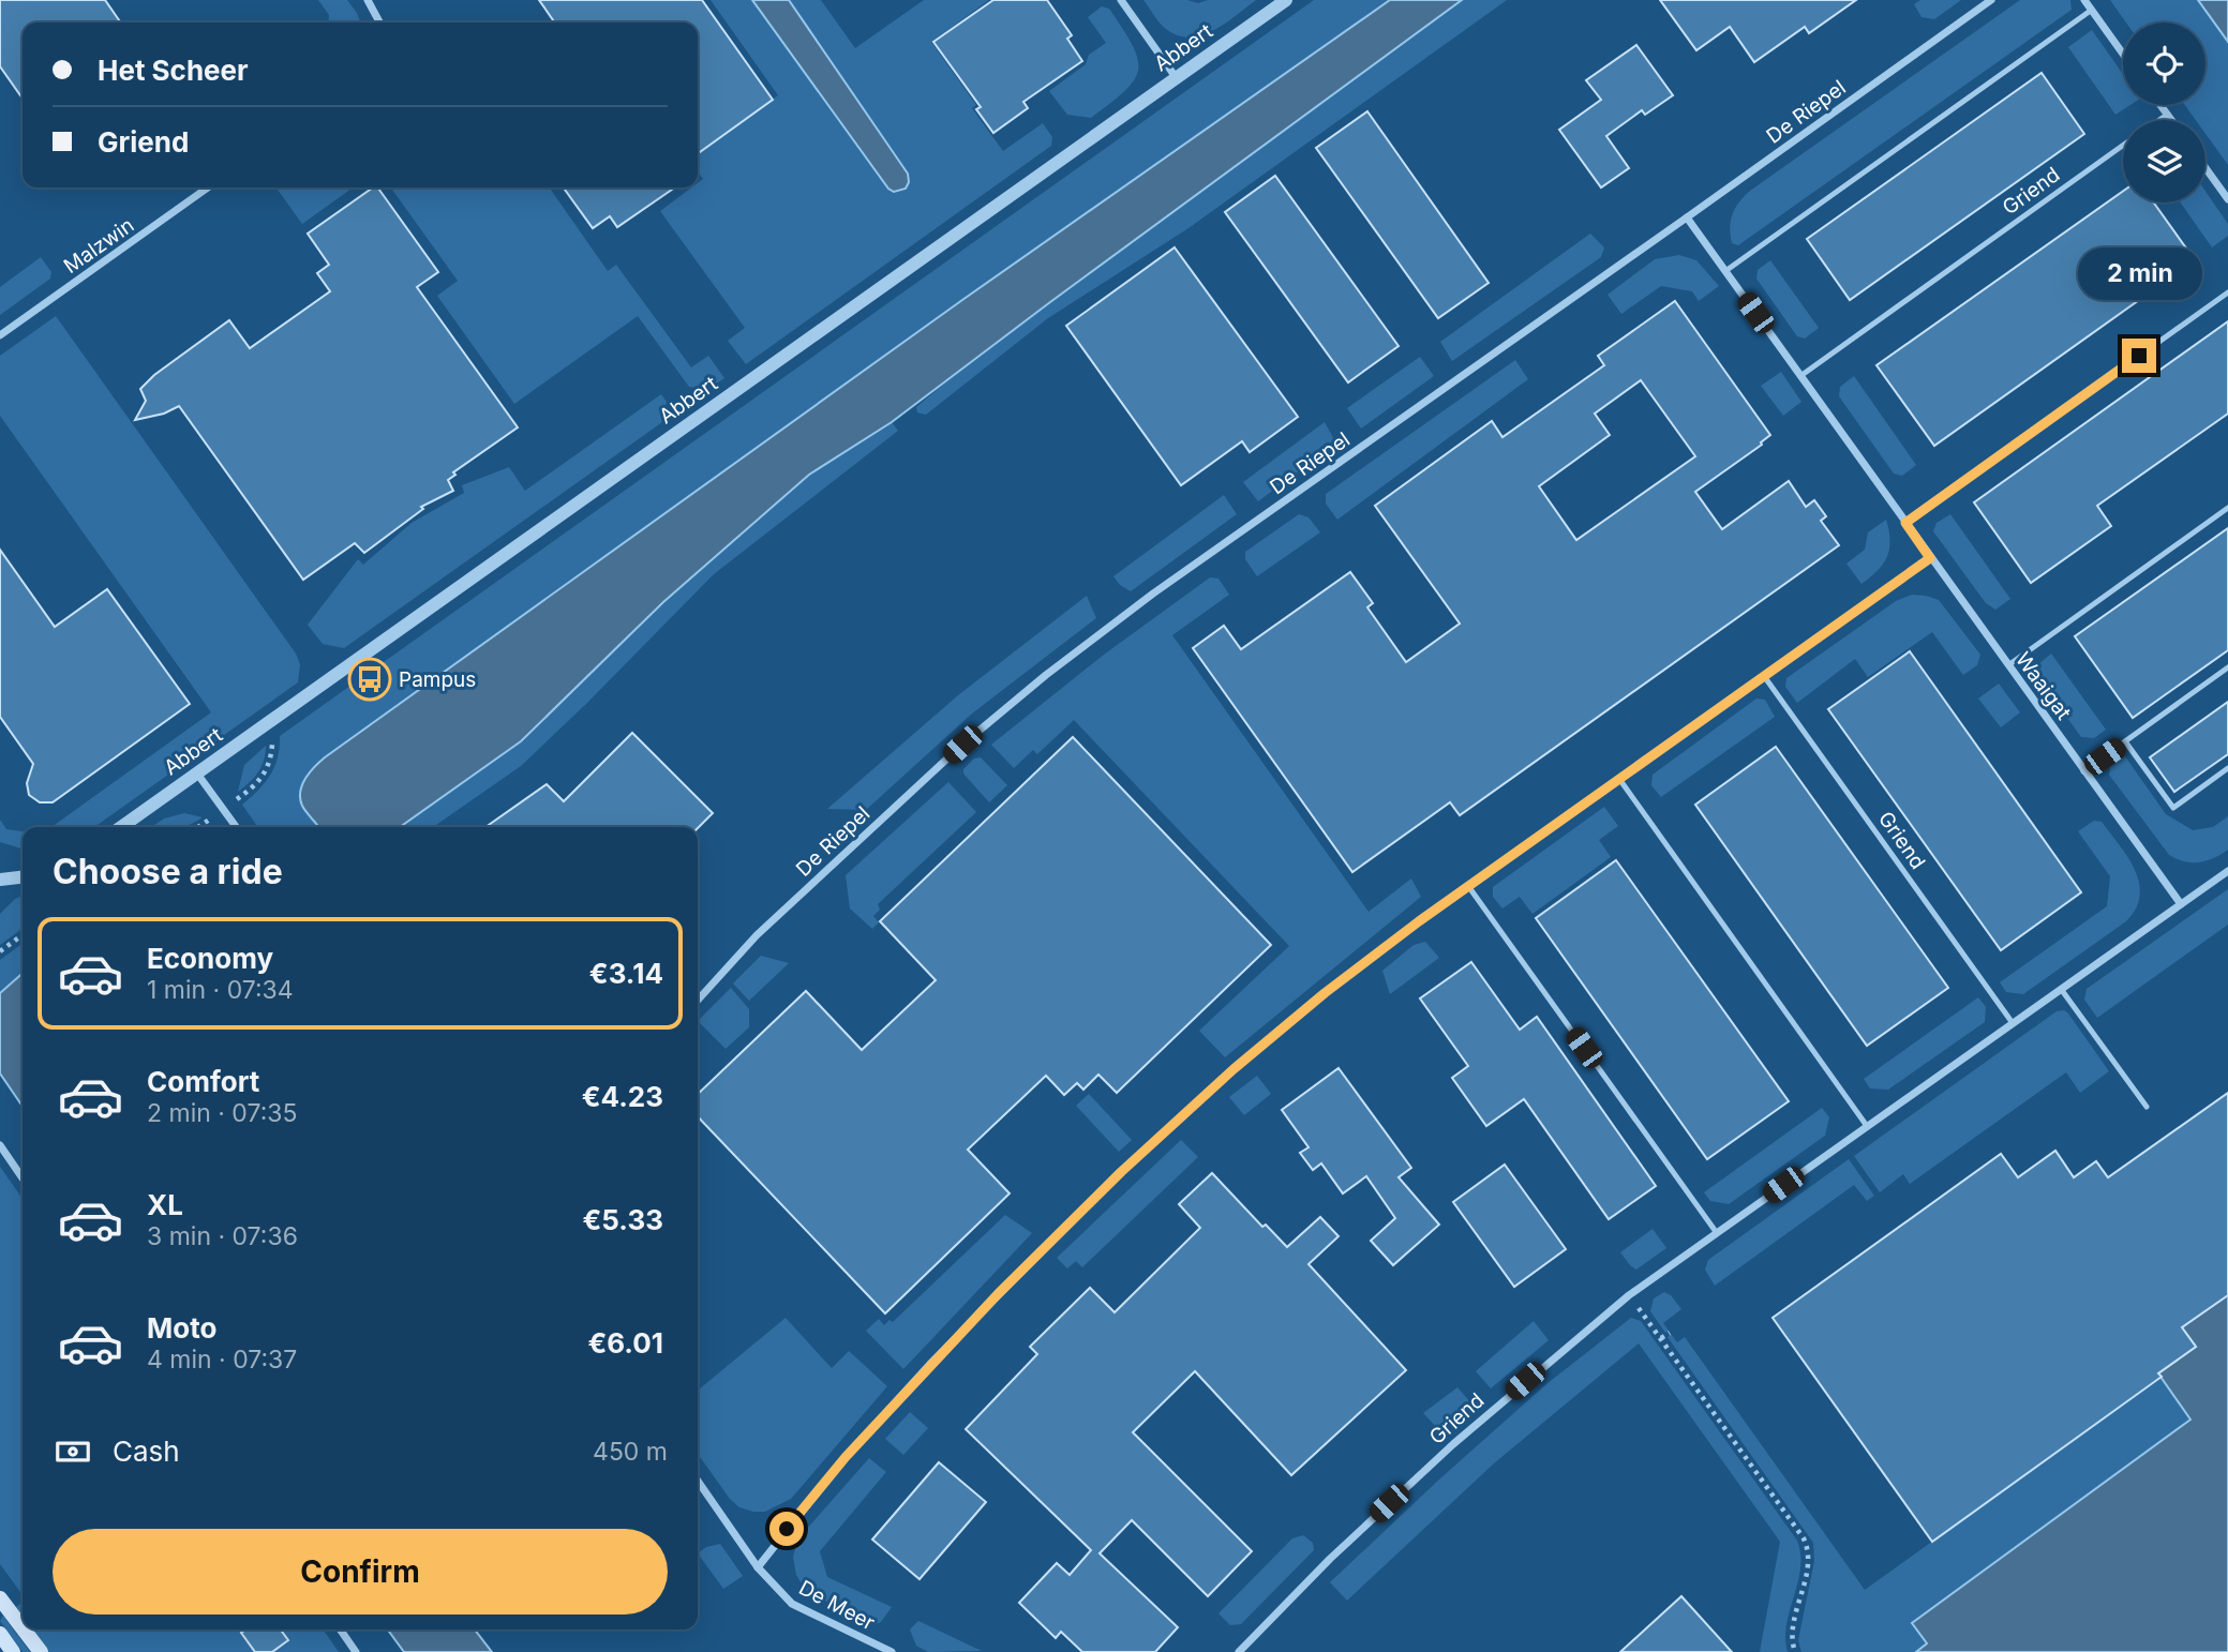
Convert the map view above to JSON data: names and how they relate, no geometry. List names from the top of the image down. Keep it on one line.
{"streets":{"street":["Abbert","De Riepel","Griend","Malzwin","Waaigat","De Meer"]},"crossings":[["De Riepel","Waaigat"],["Griend","Waaigat"]],"places":{"bus stop":["Pampus"]},"page":{"banner":["Het Scheer","Griend"],"bubble":"2 min","heading":"Choose a ride","list":[{"name":"Economy","note":"1 min · 07:34","value":"€3.14"},{"name":"Comfort","note":"2 min · 07:35","value":"€4.23"},{"name":"XL","note":"3 min · 07:36","value":"€5.33"},{"name":"Moto","note":"4 min · 07:37","value":"€6.01"}],"pay":["Cash","450 m"],"buttons":"Confirm"}}
